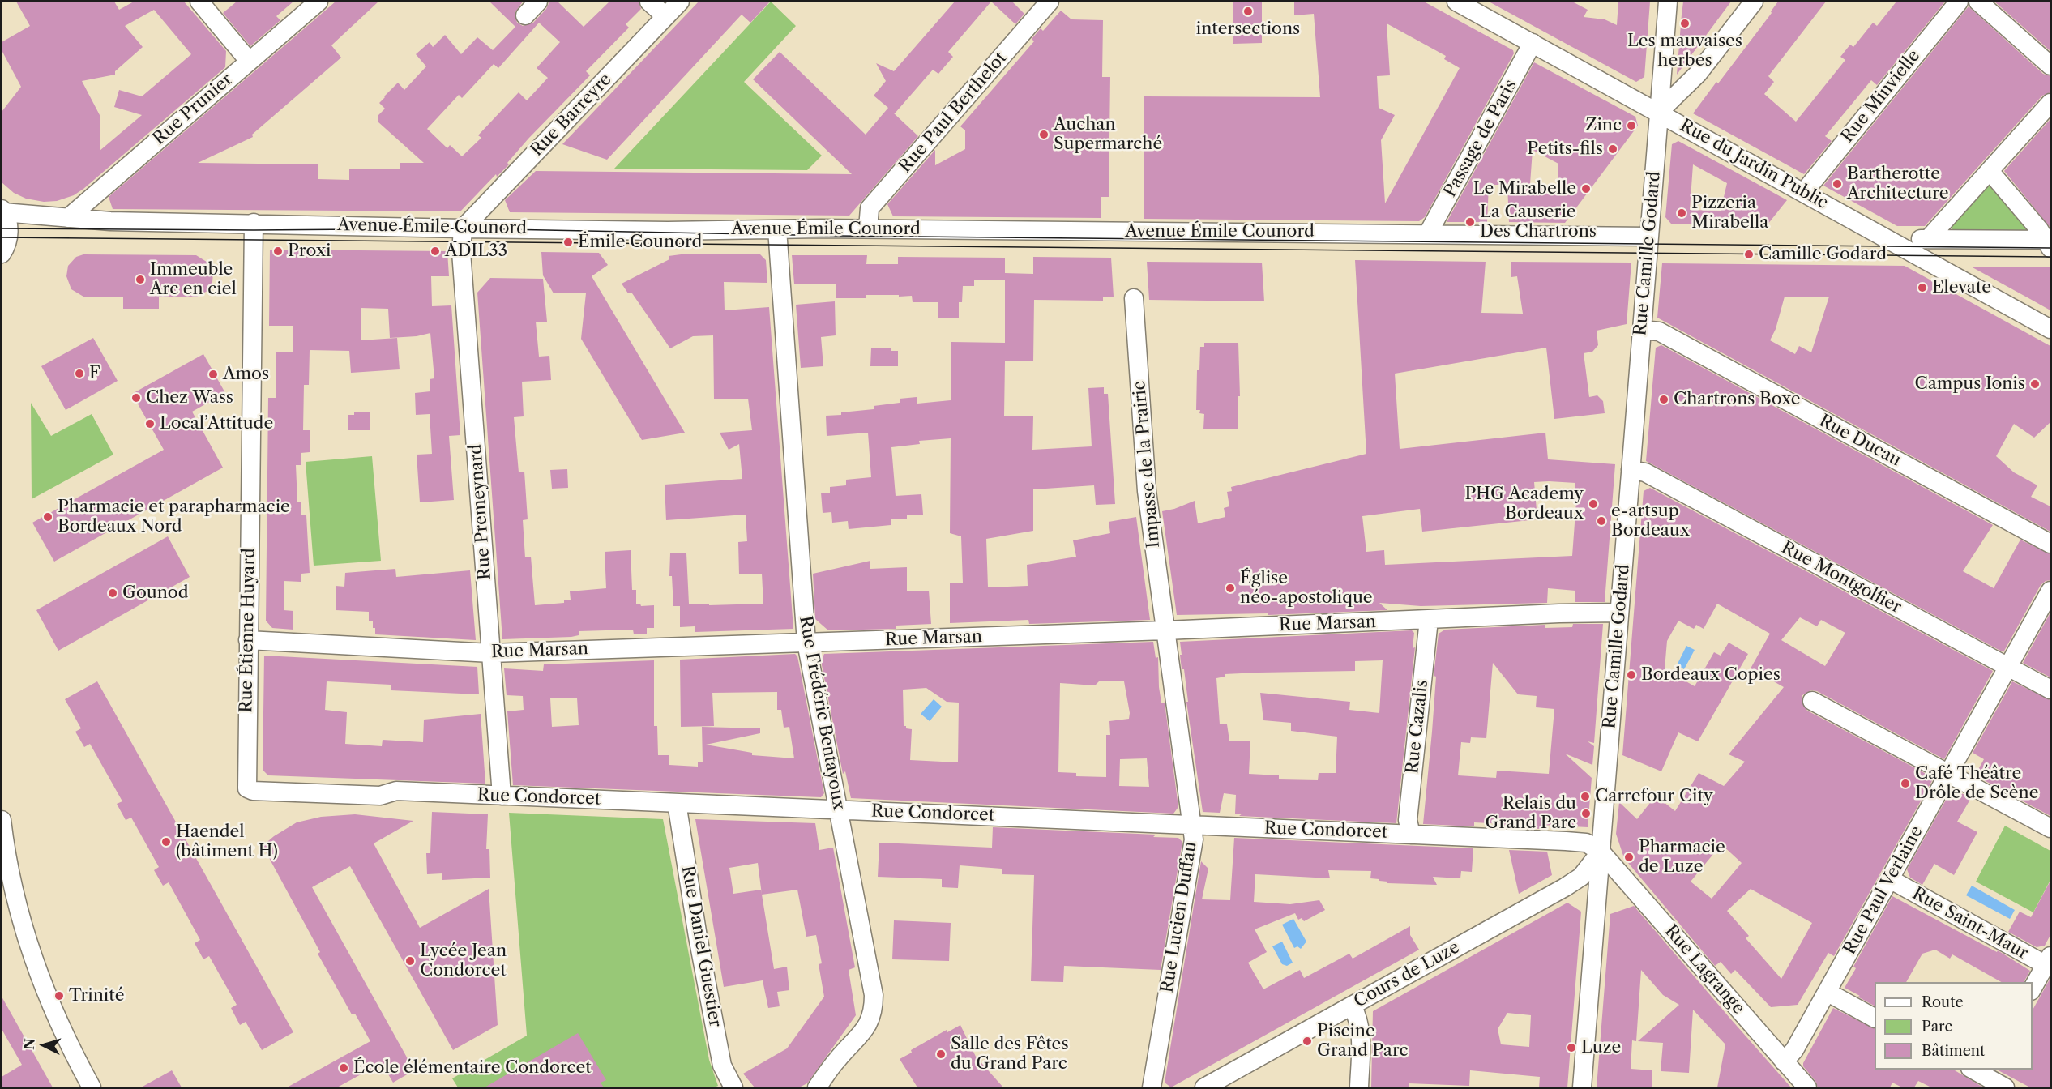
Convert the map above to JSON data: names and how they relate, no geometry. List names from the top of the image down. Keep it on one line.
{"streets":{"street":["Rue Minvielle","Rue Prunier","Rue Paul Berthelot","Rue Barreyre","Passage de Paris","Rue du Jardin Public","Avenue Émile Counord","Rue Camille Godard","Rue Ducau","Impasse de la Prairie","Rue Premeynard","Rue Montgolfier","Rue Marsan","Rue Étienne Huyard","Rue Frédéric Bentayoux","Rue Cazalis","Rue Condorcet","Rue Paul Verlaine","Rue Lucien Duffau","Rue Saint-Maur","Rue Daniel Guestier","Rue Lagrange","Cours de Luze"]},"crossings":[["Rue Minvielle","Rue du Jardin Public"],["Rue Prunier","Avenue Émile Counord"],["Rue Paul Berthelot","Avenue Émile Counord"],["Rue Barreyre","Avenue Émile Counord"],["Rue Barreyre","Rue Premeynard"],["Passage de Paris","Rue du Jardin Public"],["Passage de Paris","Avenue Émile Counord"],["Rue du Jardin Public","Rue Camille Godard"],["Avenue Émile Counord","Rue Camille Godard"],["Avenue Émile Counord","Rue Premeynard"],["Avenue Émile Counord","Rue Étienne Huyard"],["Avenue Émile Counord","Rue Frédéric Bentayoux"],["Rue Camille Godard","Rue Ducau"],["Rue Camille Godard","Rue Montgolfier"],["Rue Camille Godard","Rue Marsan"],["Rue Camille Godard","Rue Condorcet"],["Rue Camille Godard","Rue Lagrange"],["Rue Camille Godard","Cours de Luze"],["Impasse de la Prairie","Rue Marsan"],["Impasse de la Prairie","Rue Lucien Duffau"],["Rue Premeynard","Rue Marsan"],["Rue Premeynard","Rue Condorcet"],["Rue Montgolfier","Rue Paul Verlaine"],["Rue Marsan","Rue Étienne Huyard"],["Rue Marsan","Rue Frédéric Bentayoux"],["Rue Marsan","Rue Cazalis"],["Rue Marsan","Rue Lucien Duffau"],["Rue Étienne Huyard","Rue Condorcet"],["Rue Frédéric Bentayoux","Rue Condorcet"],["Rue Cazalis","Rue Condorcet"],["Rue Condorcet","Rue Lucien Duffau"],["Rue Condorcet","Rue Daniel Guestier"],["Rue Condorcet","Rue Lagrange"],["Rue Condorcet","Cours de Luze"],["Rue Paul Verlaine","Rue Saint-Maur"],["Rue Paul Verlaine","Rue Lagrange"],["Rue Lagrange","Cours de Luze"]],"places":["intersections","Les mauvaises herbes","Zinc","Auchan Supermarché","Petits-fils","Bartherotte Architecture","Le Mirabelle","Pizzeria Mirabella","La Causerie Des Chartrons","Émile Counord","Proxi","ADIL33","Camille Godard","Immeuble Arc en ciel","Elevate","F","Amos","Campus Ionis","Chez Wass","Chartrons Boxe","Local’Attitude","PHG Academy Bordeaux","Pharmacie et parapharmacie Bordeaux Nord","e-artsup Bordeaux","Église néo-apostolique","Gounod","Bordeaux Copies","Café Théâtre Drôle de Scène","Carrefour City","Relais du Grand Parc","Haendel (bâtiment H)","Pharmacie de Luze","Lycée Jean Condorcet","Trinité","Piscine Grand Parc","Luze","Salle des Fêtes du Grand Parc","École élémentaire Condorcet"],"legend":["Route","Parc","Bâtiment"],"north":"left"}
